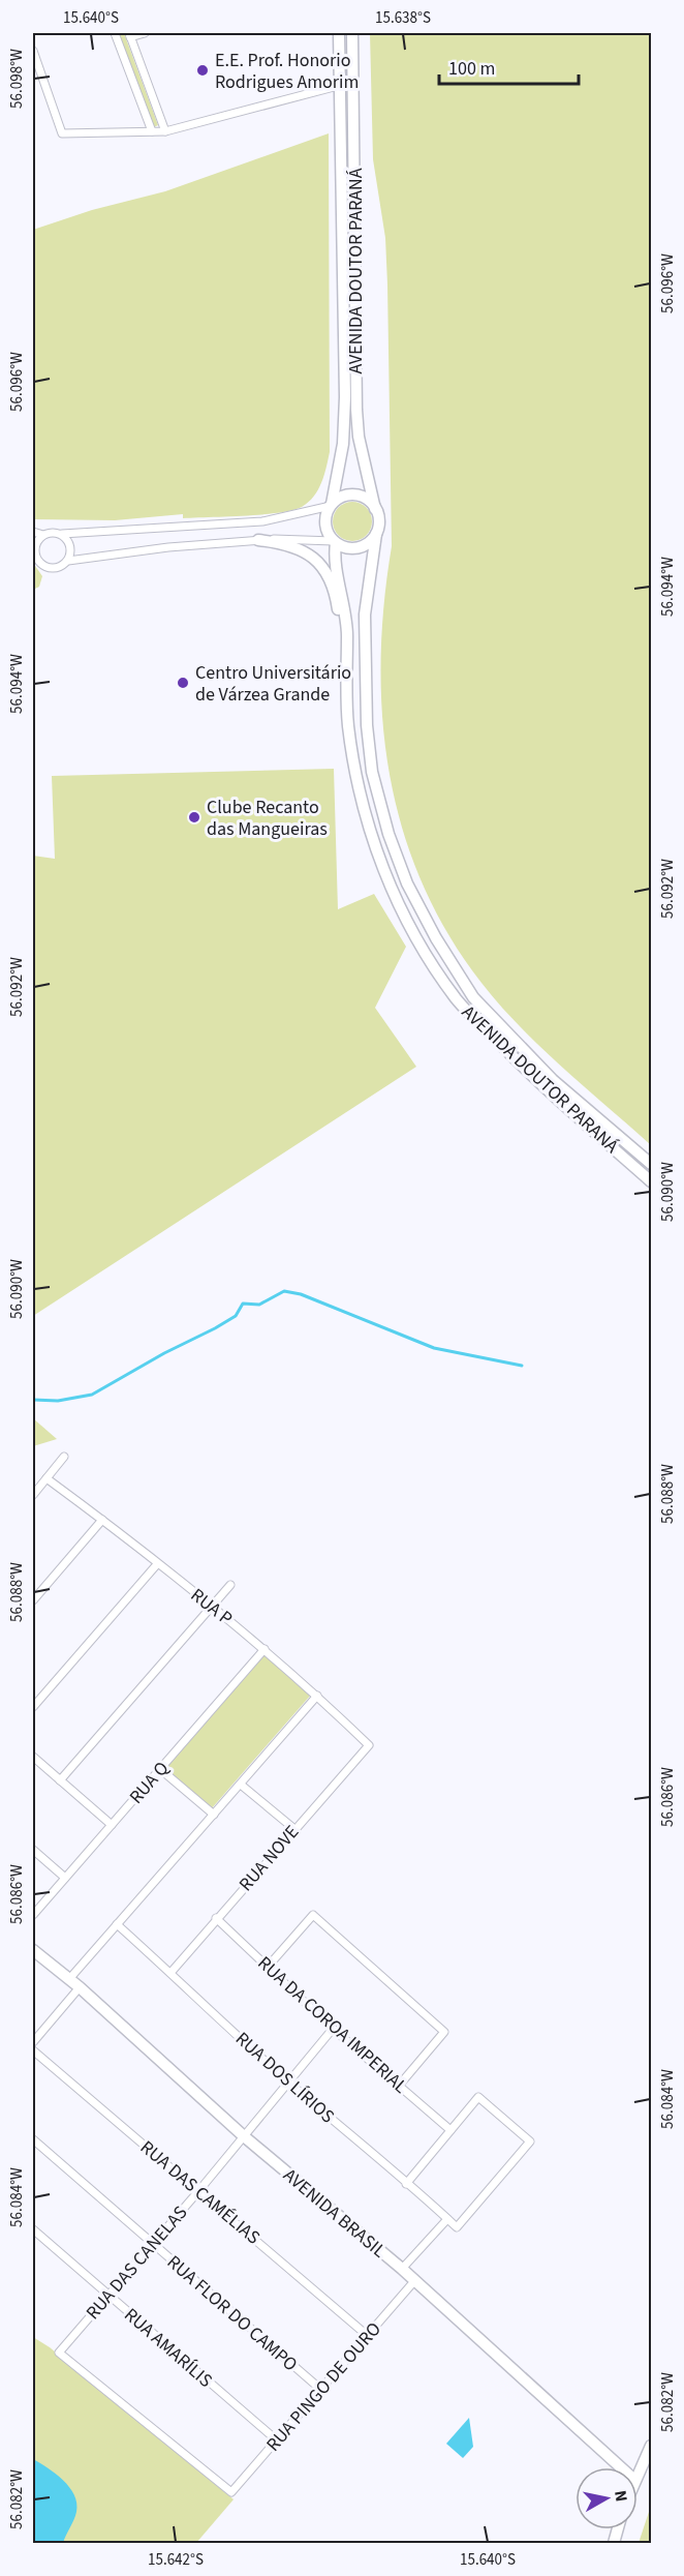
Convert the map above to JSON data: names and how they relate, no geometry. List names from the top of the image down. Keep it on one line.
{"streets":{"main road":["AVENIDA DOUTOR PARANÁ","AVENIDA BRASIL"],"street":["RUA P","RUA Q","RUA NOVE","RUA DA COROA IMPERIAL","RUA DOS LÍRIOS","RUA DAS CAMÉLIAS","RUA DAS CANELAS","RUA FLOR DO CAMPO","RUA AMARÍLIS","RUA PINGO DE OURO"]},"crossings":[["RUA P","RUA Q"],["RUA P","RUA NOVE"],["RUA NOVE","RUA DA COROA IMPERIAL"],["RUA NOVE","RUA DOS LÍRIOS"],["RUA DA COROA IMPERIAL","RUA DOS LÍRIOS"],["RUA DA COROA IMPERIAL","RUA DAS CANELAS"],["RUA DOS LÍRIOS","RUA DAS CANELAS"],["RUA DAS CAMÉLIAS","RUA DAS CANELAS"],["RUA DAS CAMÉLIAS","RUA PINGO DE OURO"],["AVENIDA BRASIL","RUA DAS CANELAS"],["AVENIDA BRASIL","RUA PINGO DE OURO"],["RUA DAS CANELAS","RUA FLOR DO CAMPO"],["RUA DAS CANELAS","RUA AMARÍLIS"],["RUA DAS CANELAS","RUA PINGO DE OURO"],["RUA FLOR DO CAMPO","RUA PINGO DE OURO"],["RUA AMARÍLIS","RUA PINGO DE OURO"]],"places":["E.E. Prof. Honorio Rodrigues Amorim","Centro Universitário de Várzea Grande","Clube Recanto das Mangueiras"],"scale_bar":"100 m","north":"right","coordinates":["15.640°S","15.638°S","56.098°W","56.096°W","56.094°W","56.092°W","56.090°W","56.088°W","56.086°W","56.084°W","56.082°W","15.642°S"]}
